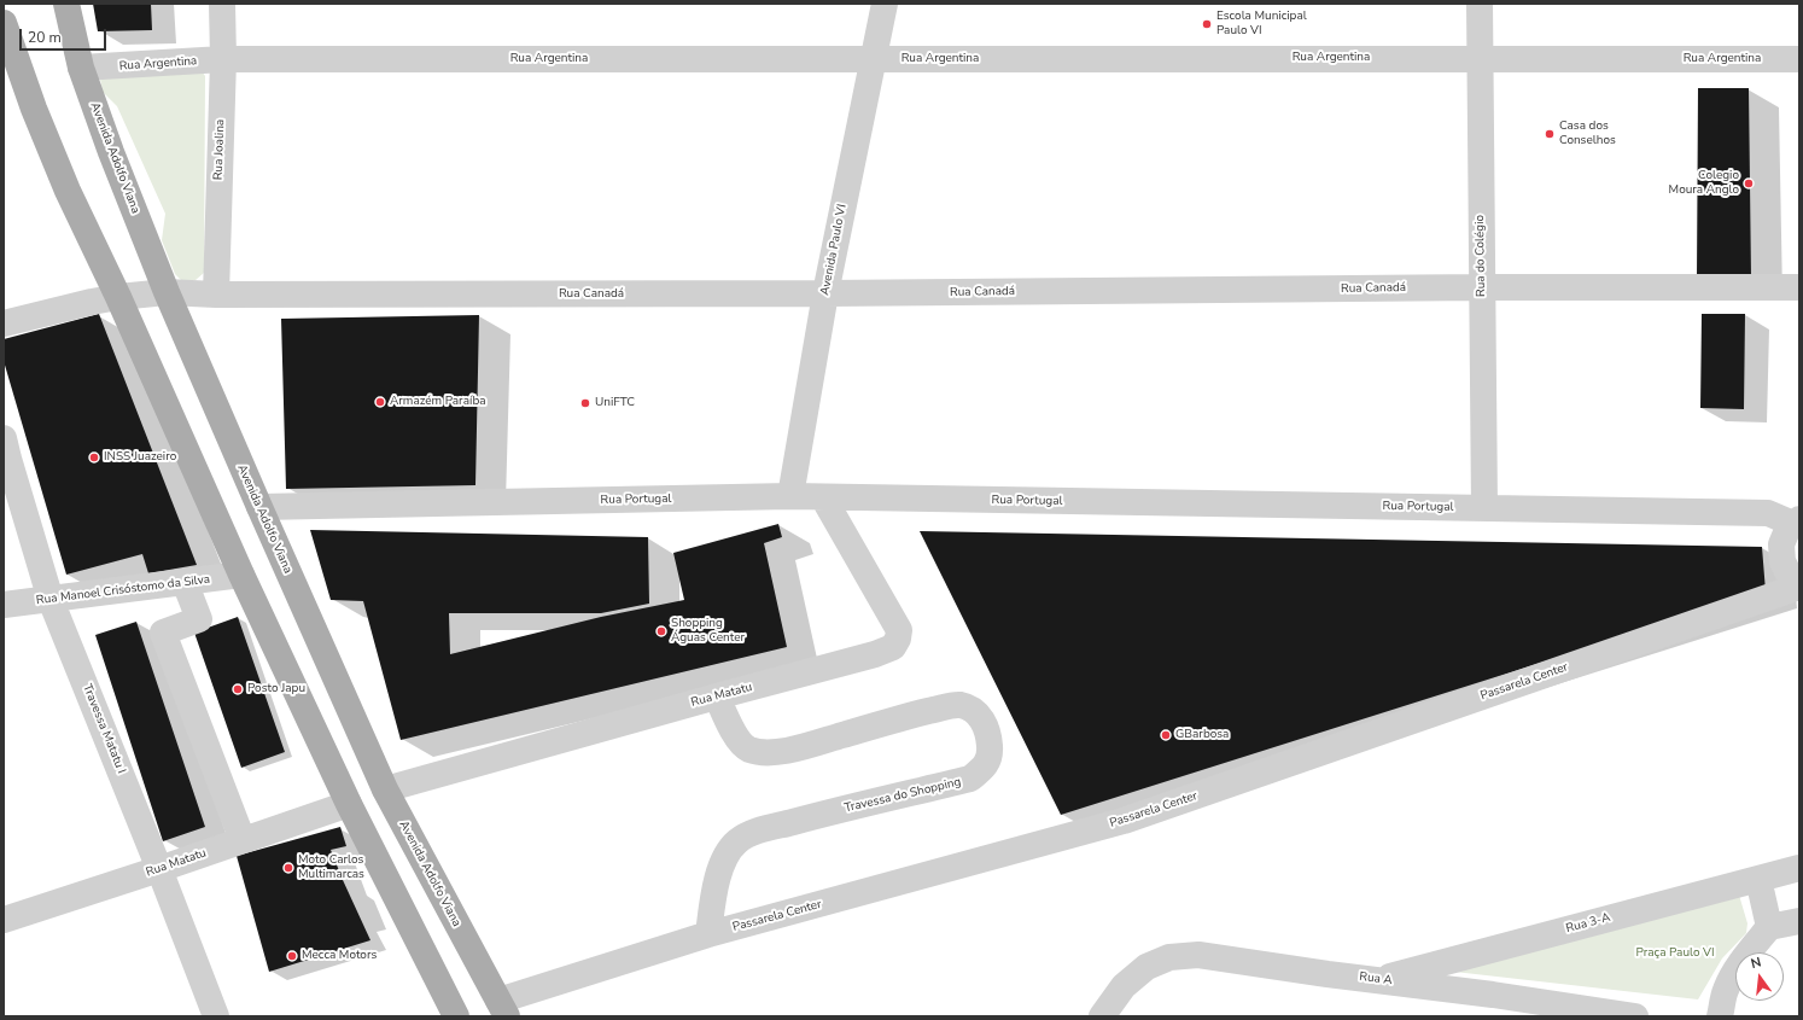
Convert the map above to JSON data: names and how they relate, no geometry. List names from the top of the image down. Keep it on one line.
{"streets":{"main road":["Avenida Adolfo Viana"],"street":["Rua Argentina","Rua Joalina","Avenida Paulo VI","Rua do Colégio","Rua Canadá","Rua Portugal","Rua Manoel Crisóstomo da Silva","Passarela Center","Rua Matatu","Travessa Matatu I","Travessa do Shopping","Rua 3-A","Rua A"]},"crossings":[["Rua Argentina","Rua Joalina"],["Rua Argentina","Avenida Adolfo Viana"],["Rua Argentina","Avenida Paulo VI"],["Rua Argentina","Rua do Colégio"],["Rua Joalina","Rua Canadá"],["Avenida Adolfo Viana","Rua Canadá"],["Avenida Adolfo Viana","Rua Portugal"],["Avenida Adolfo Viana","Passarela Center"],["Avenida Adolfo Viana","Rua Matatu"],["Avenida Paulo VI","Rua Canadá"],["Avenida Paulo VI","Rua Portugal"],["Rua do Colégio","Rua Canadá"],["Rua do Colégio","Rua Portugal"],["Rua Portugal","Rua Matatu"],["Rua Manoel Crisóstomo da Silva","Travessa Matatu I"],["Passarela Center","Travessa do Shopping"],["Rua Matatu","Travessa Matatu I"],["Rua Matatu","Travessa do Shopping"],["Rua 3-A","Rua A"]],"parks":["Praça Paulo VI"],"places":["Escola Municipal Paulo VI","Casa dos Conselhos","Colegio Moura Anglo","Armazém Paraíba","UniFTC","INSS Juazeiro","Shopping Águas Center","Posto Japu","GBarbosa","Moto Carlos Multimarcas","Mecca Motors"],"scale_bar":"20 m","north":"top"}
